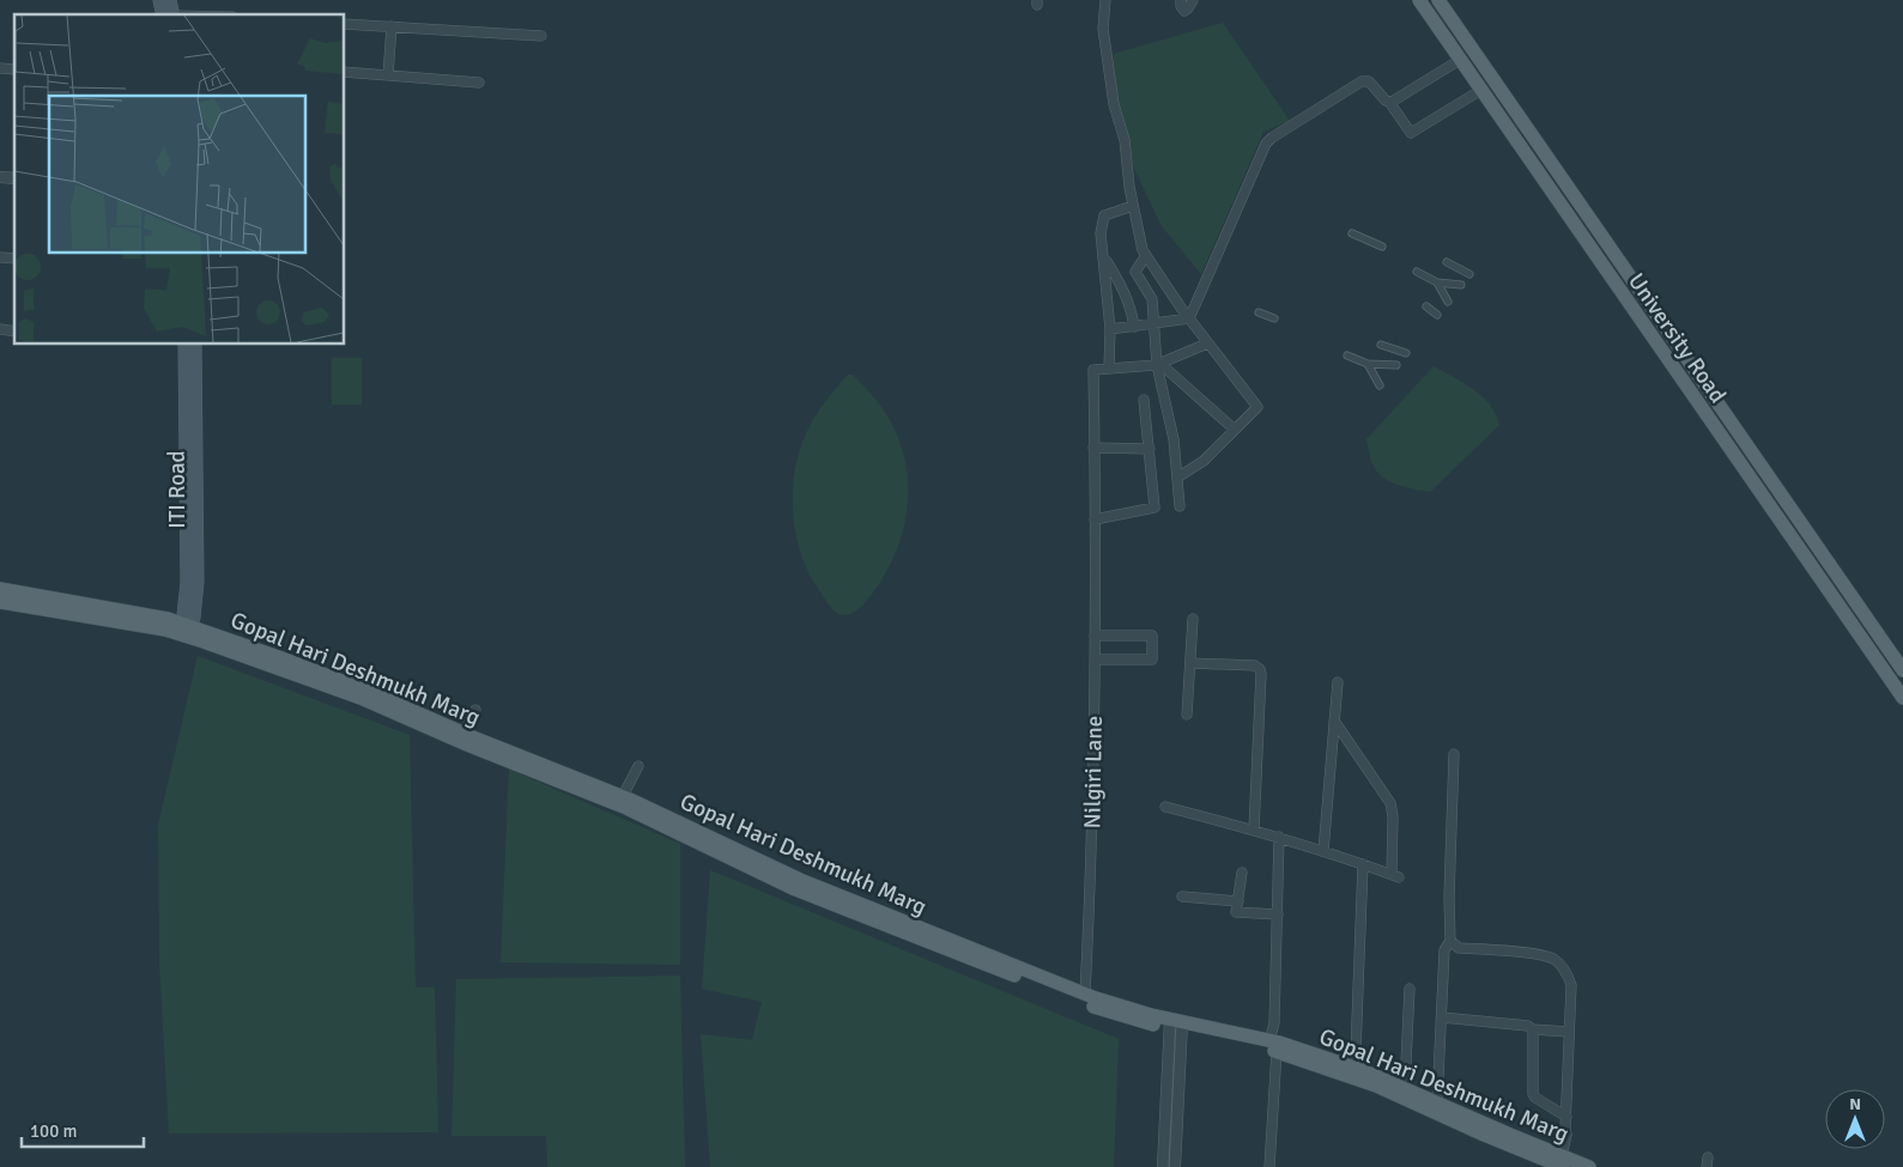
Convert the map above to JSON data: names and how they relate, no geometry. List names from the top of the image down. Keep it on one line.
{"streets":{"main road":["University Road","ITI Road","Gopal Hari Deshmukh Marg"],"street":["Nilgiri Lane"]},"crossings":[["ITI Road","Gopal Hari Deshmukh Marg"],["Gopal Hari Deshmukh Marg","Nilgiri Lane"]],"scale_bar":"100 m","north":"top"}
